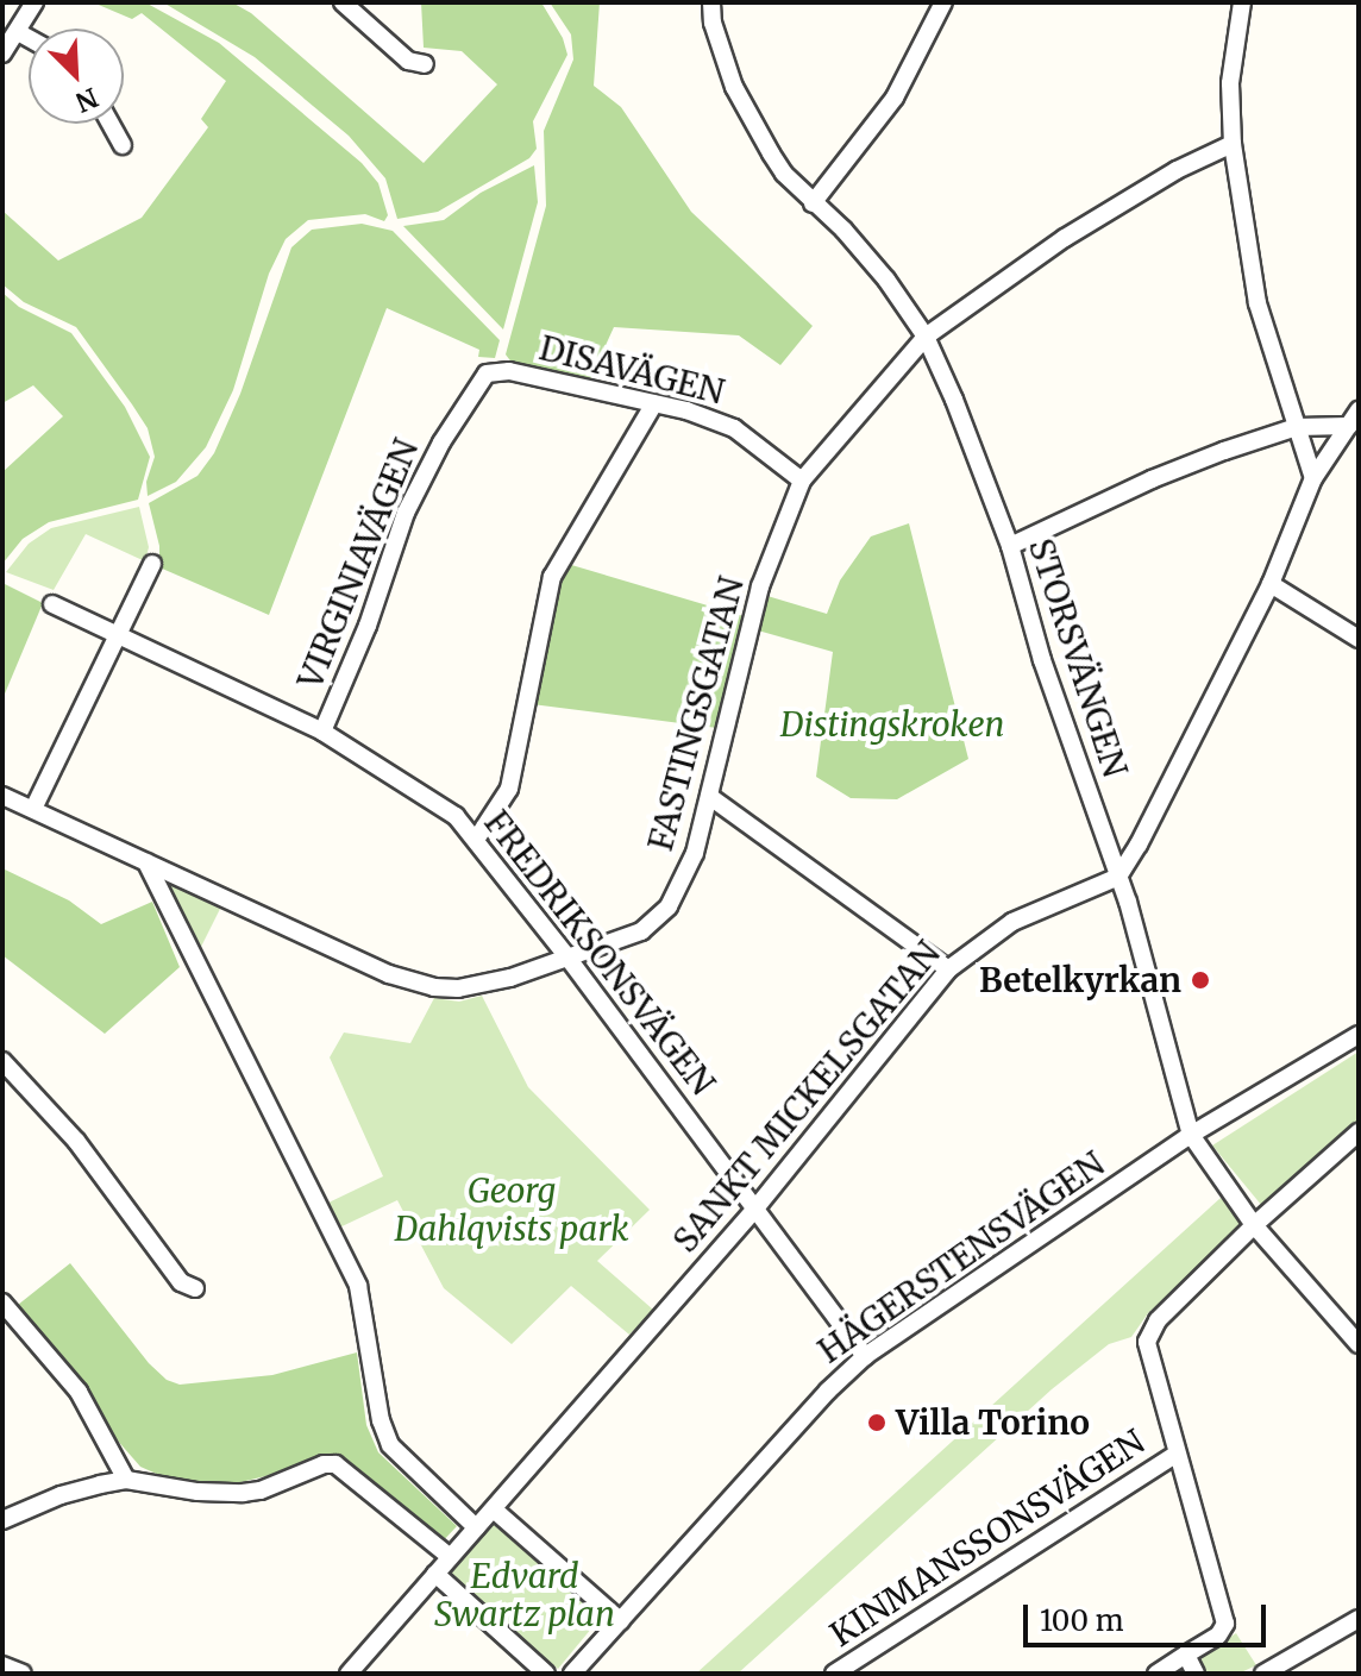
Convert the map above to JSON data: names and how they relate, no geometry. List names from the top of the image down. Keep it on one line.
{"streets":{"street":["DISAVÄGEN","VIRGINIAVÄGEN","STORSVÄNGEN","FASTINGSGATAN","FREDRIKSONSVÄGEN","SANKT MICKELSGATAN","HÄGERSTENSVÄGEN","KINMANSSONSVÄGEN"]},"crossings":[["DISAVÄGEN","VIRGINIAVÄGEN"],["DISAVÄGEN","FASTINGSGATAN"],["VIRGINIAVÄGEN","FREDRIKSONSVÄGEN"],["STORSVÄNGEN","FASTINGSGATAN"],["STORSVÄNGEN","SANKT MICKELSGATAN"],["STORSVÄNGEN","HÄGERSTENSVÄGEN"],["FASTINGSGATAN","FREDRIKSONSVÄGEN"],["FREDRIKSONSVÄGEN","SANKT MICKELSGATAN"],["FREDRIKSONSVÄGEN","HÄGERSTENSVÄGEN"]],"parks":["Distingskroken","Georg Dahlqvists park","Edvard Swartz plan"],"places":["Betelkyrkan","Villa Torino"],"scale_bar":"100 m","north":"bottom right"}
